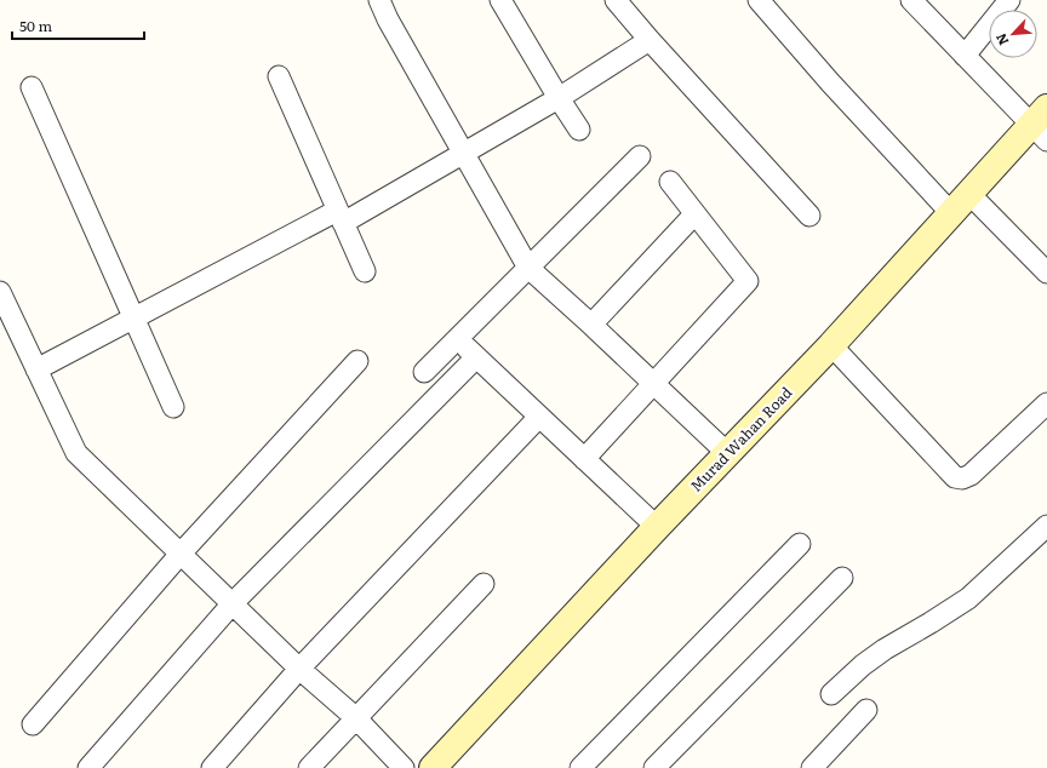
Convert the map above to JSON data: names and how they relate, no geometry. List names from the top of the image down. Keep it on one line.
{"streets":{"street":["Murad Wahan Road"]},"scale_bar":"50 m","north":"bottom left"}
